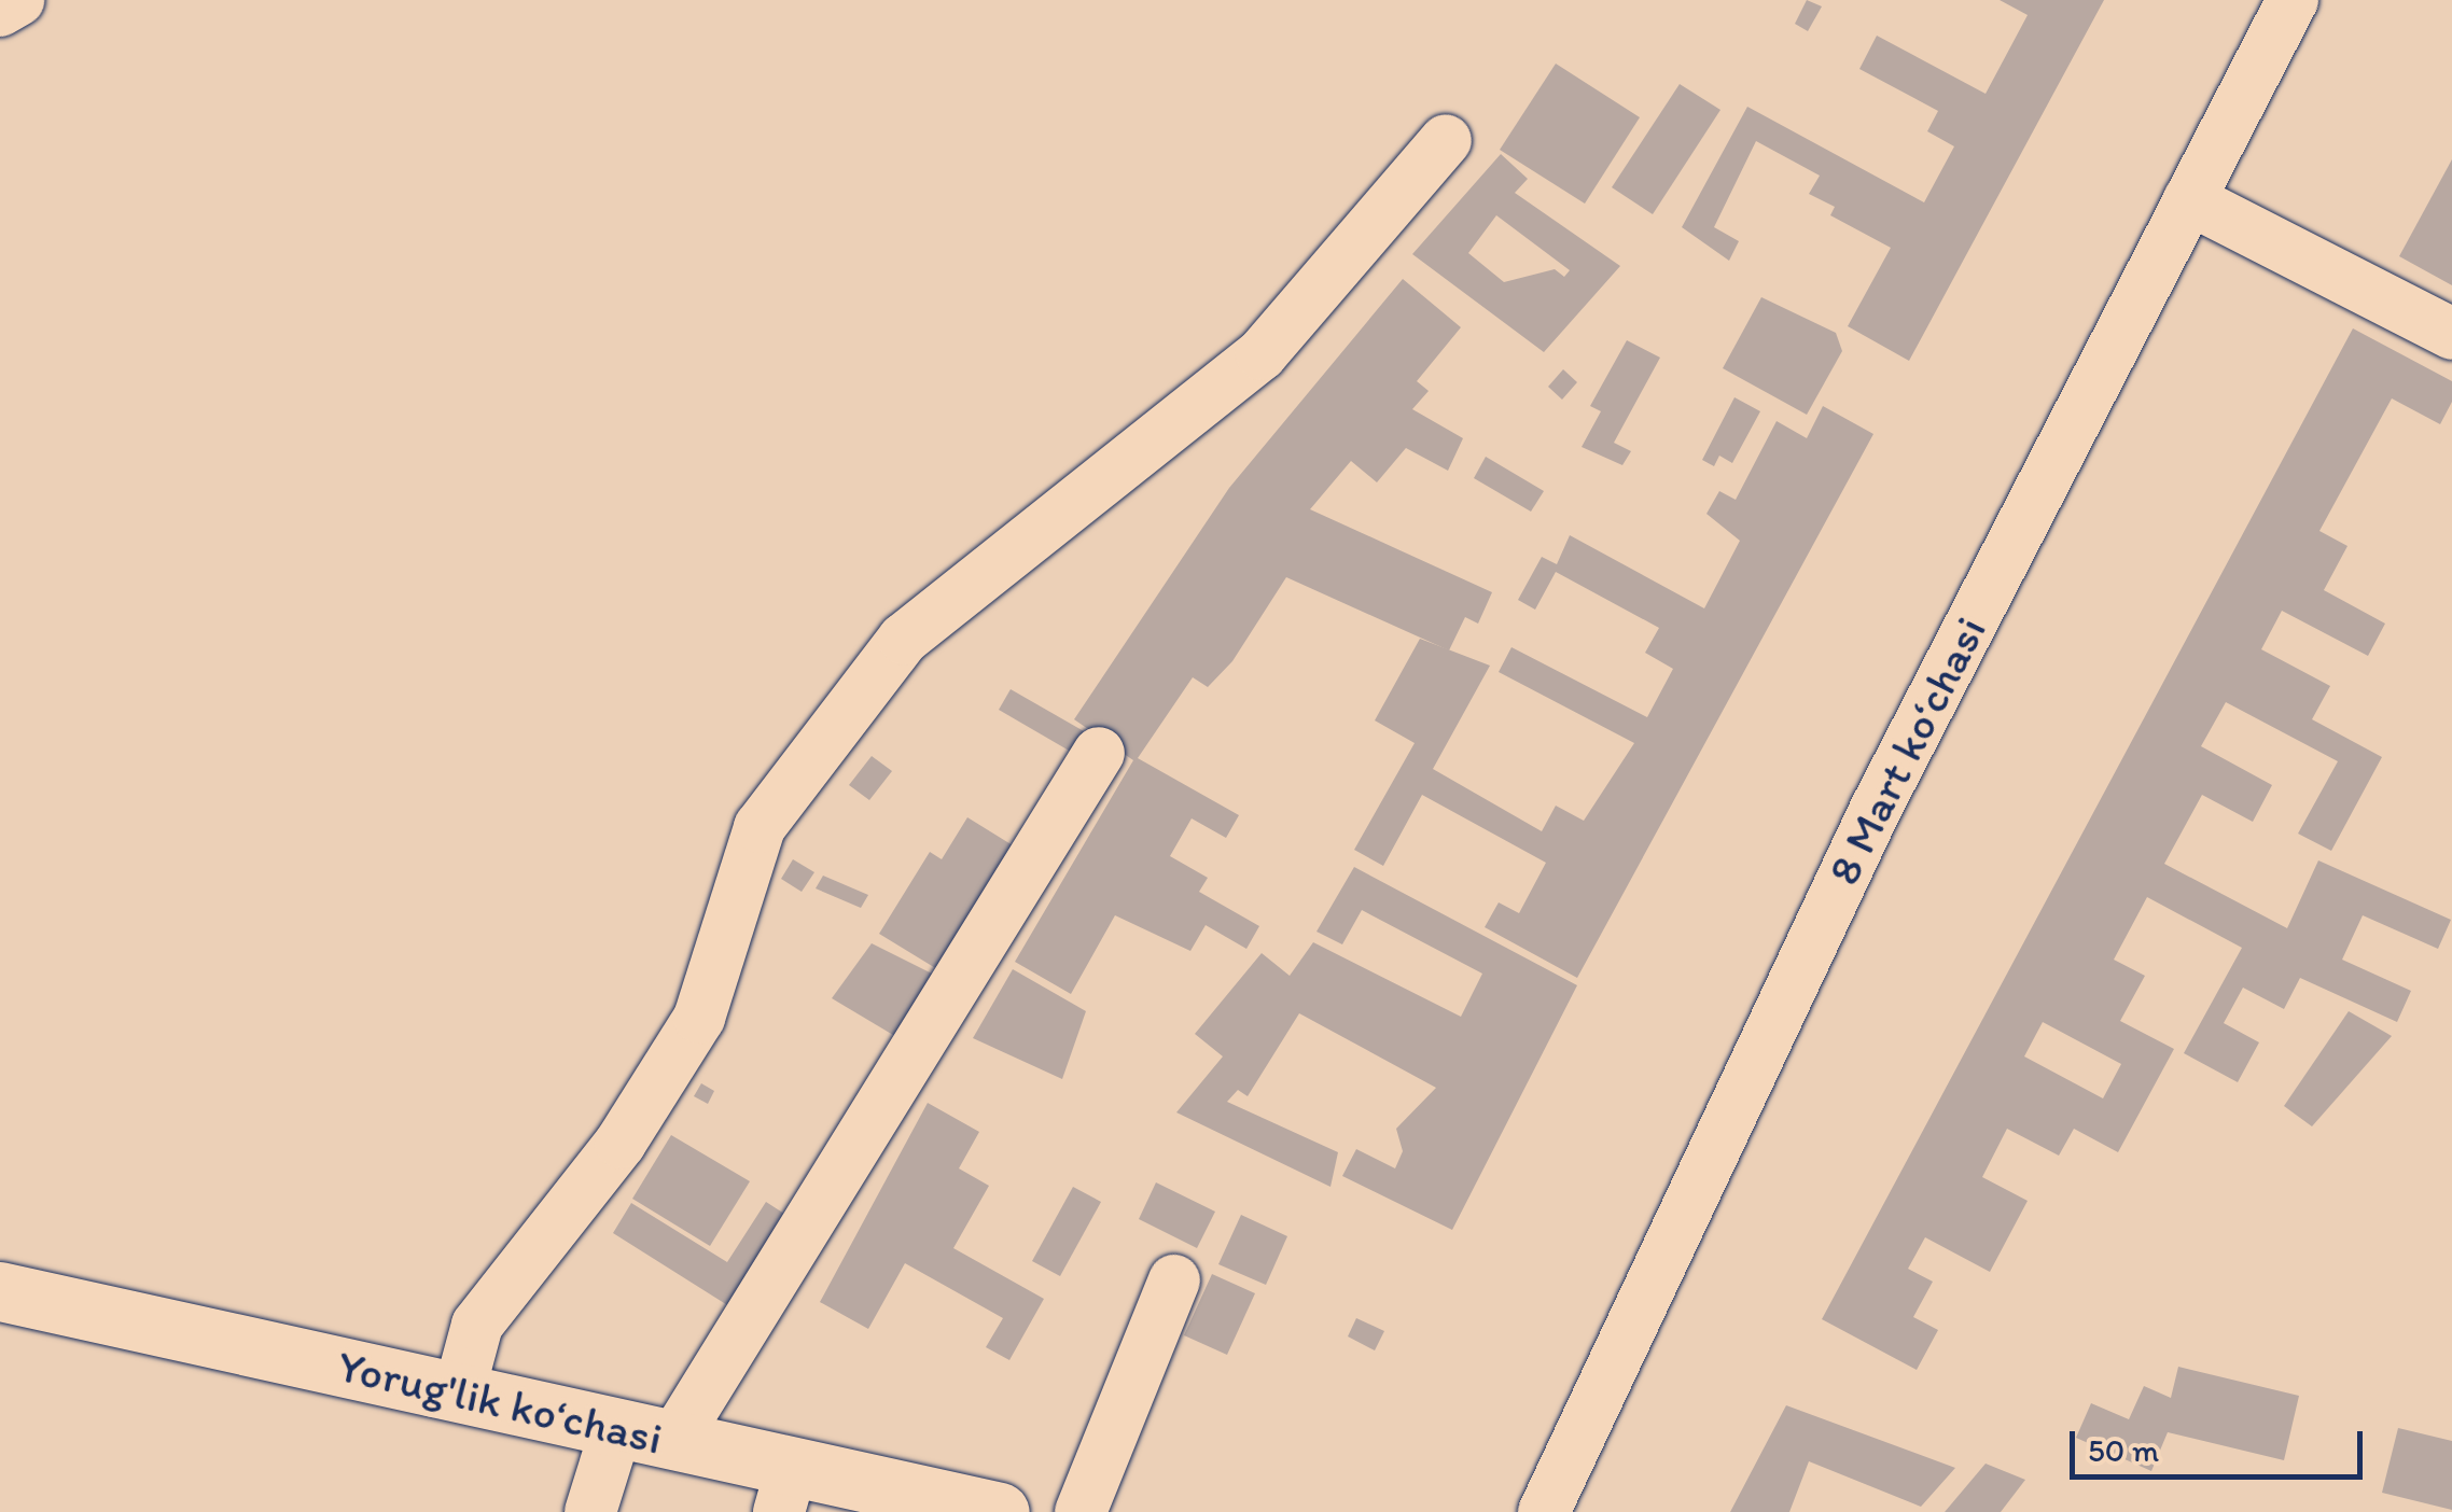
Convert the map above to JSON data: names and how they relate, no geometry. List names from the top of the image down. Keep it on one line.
{"streets":{"main road":["Yorug'lik koʻchasi"],"street":["8 Mart koʻchasi"]},"scale_bar":"50 m"}
